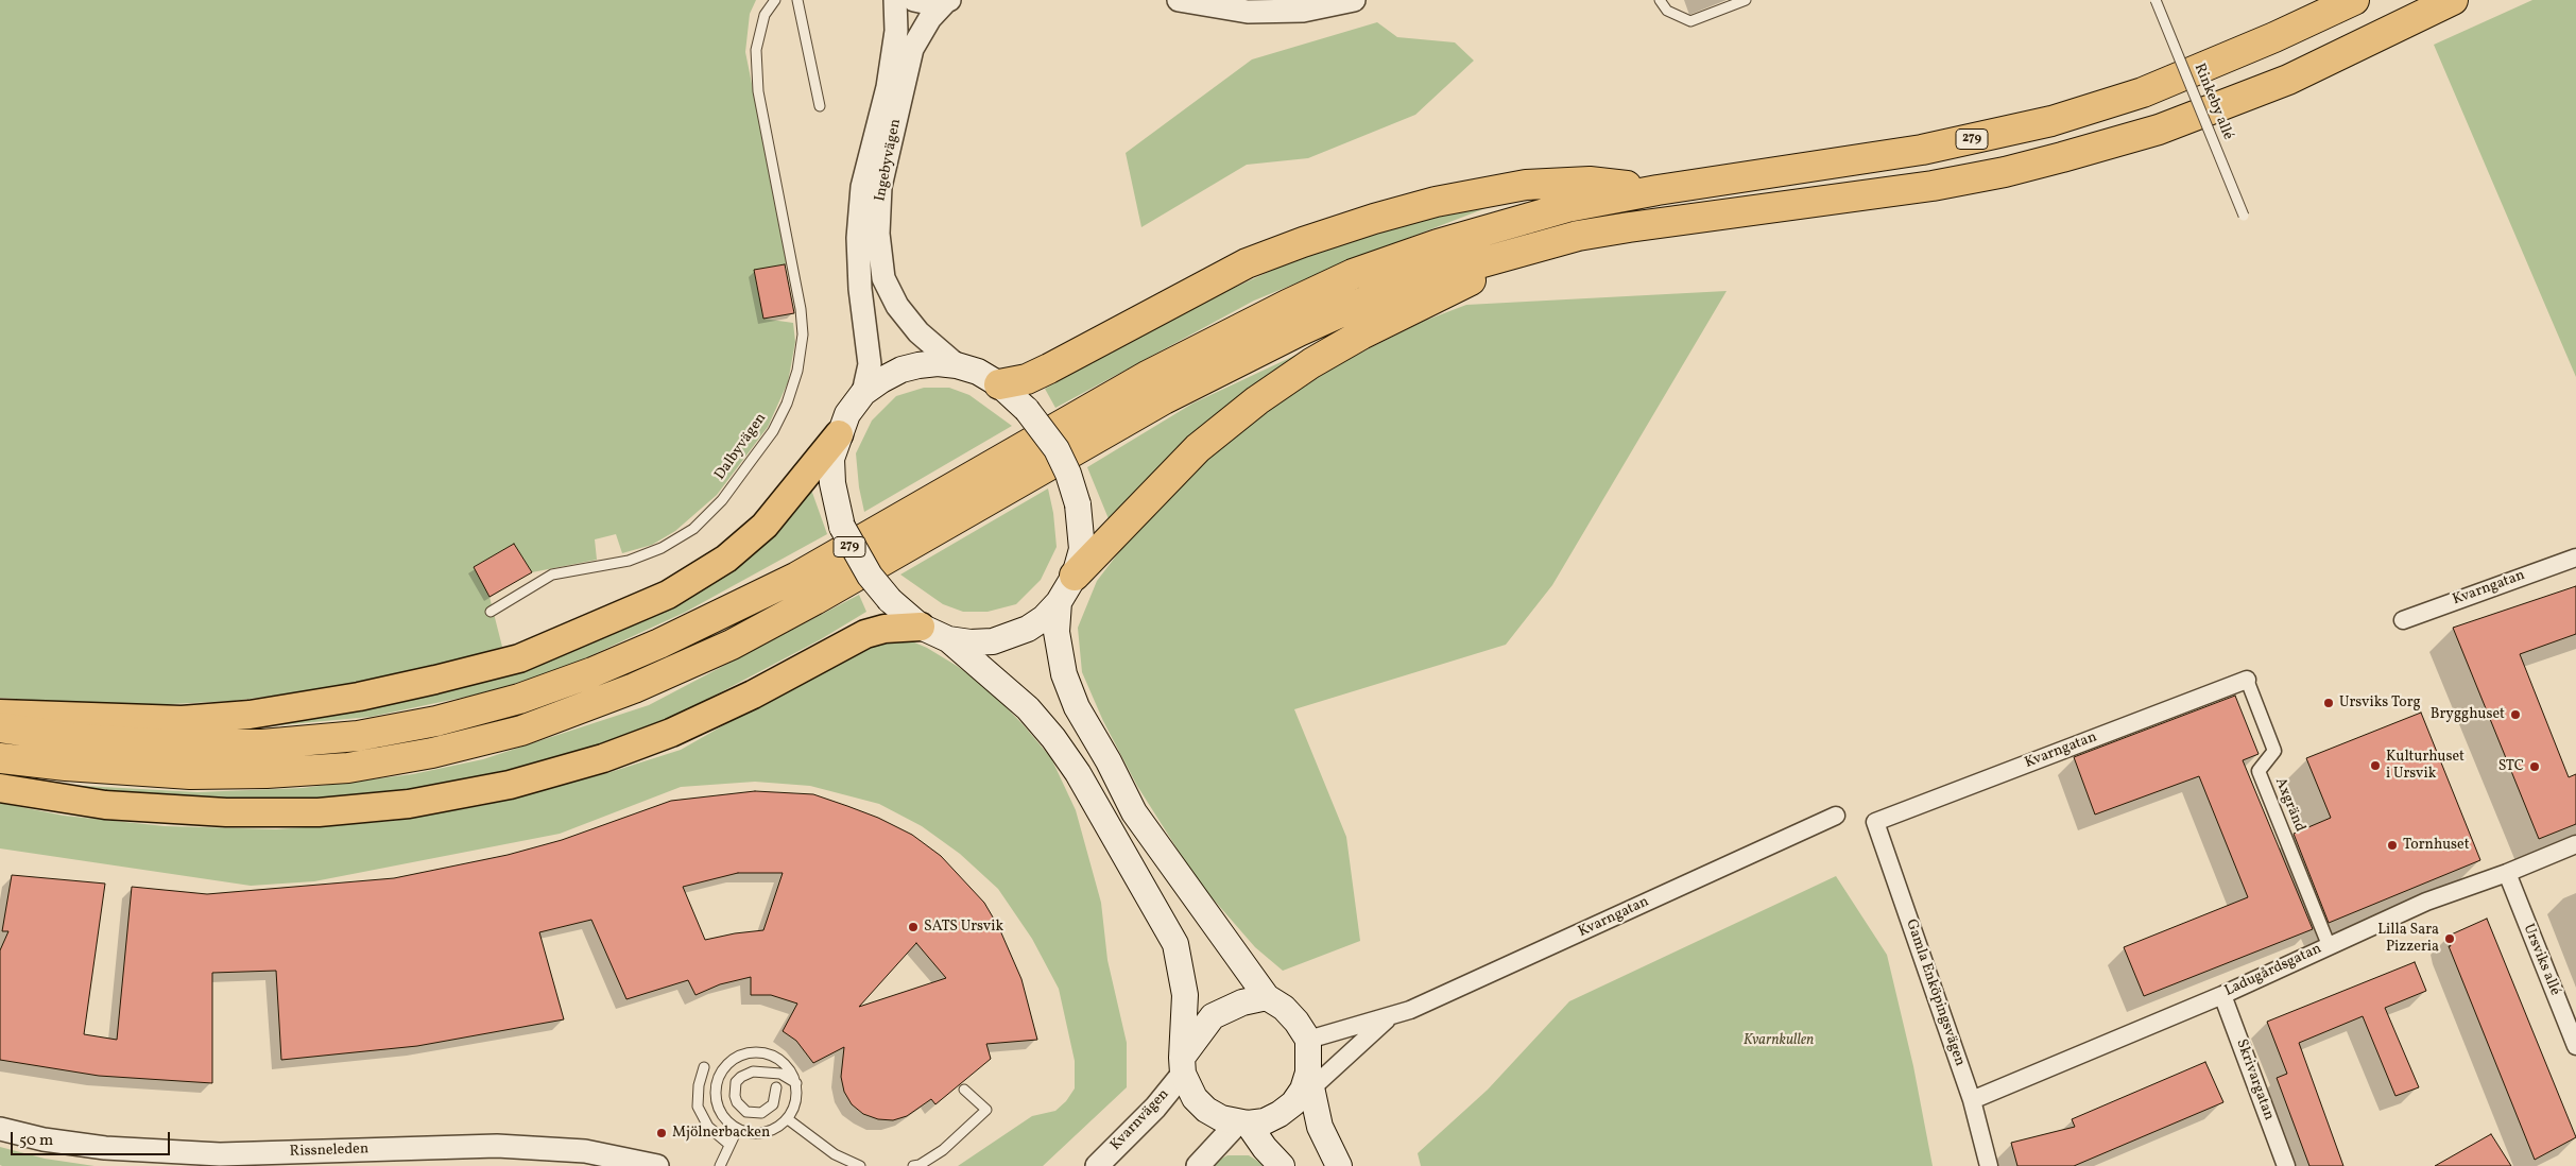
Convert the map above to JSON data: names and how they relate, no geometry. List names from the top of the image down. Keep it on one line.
{"streets":{"highway":["279"],"street":["Ingebyvägen","Kvarngatan","Axgränd","Ursviks allé","Ladugårdsgatan","Gamla Enköpingsvägen","Skrivargatan","Kvarnvägen","Rissneleden"],"lane":["Rinkeby allé","Dalbyvägen"]},"crossings":[["Kvarngatan","Axgränd"],["Kvarngatan","Gamla Enköpingsvägen"],["Kvarngatan","Kvarnvägen"],["Axgränd","Ladugårdsgatan"],["Ursviks allé","Ladugårdsgatan"],["Ladugårdsgatan","Gamla Enköpingsvägen"],["Ladugårdsgatan","Skrivargatan"]],"parks":["Kvarnkullen"],"places":["Ursviks Torg","Brygghuset","Kulturhuset i Ursvik","STC","Tornhuset","SATS Ursvik","Lilla Sara Pizzeria","Mjölnerbacken"],"scale_bar":"50 m"}
